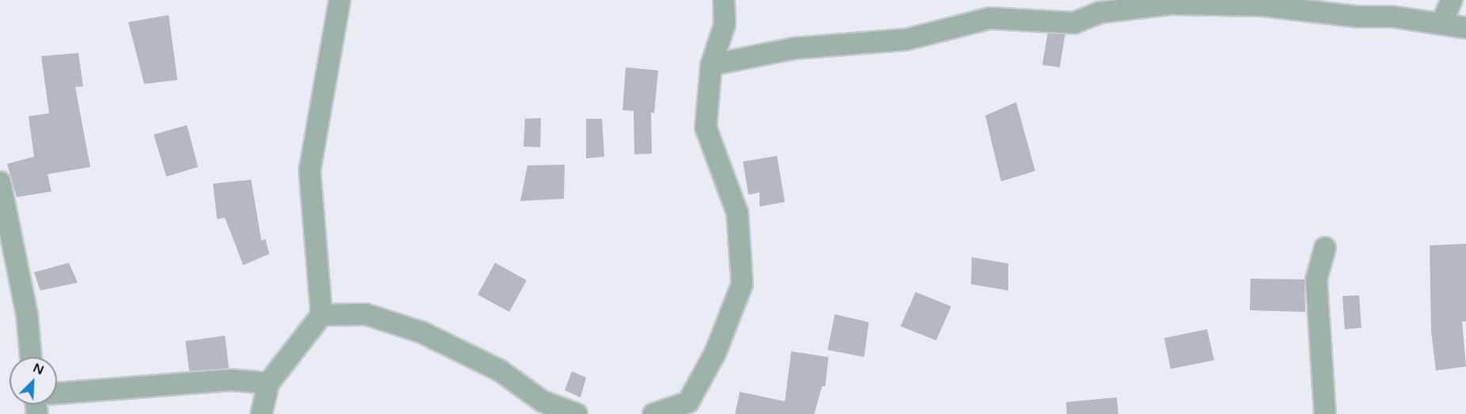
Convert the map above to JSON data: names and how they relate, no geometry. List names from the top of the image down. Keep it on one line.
{"north":"top right"}
